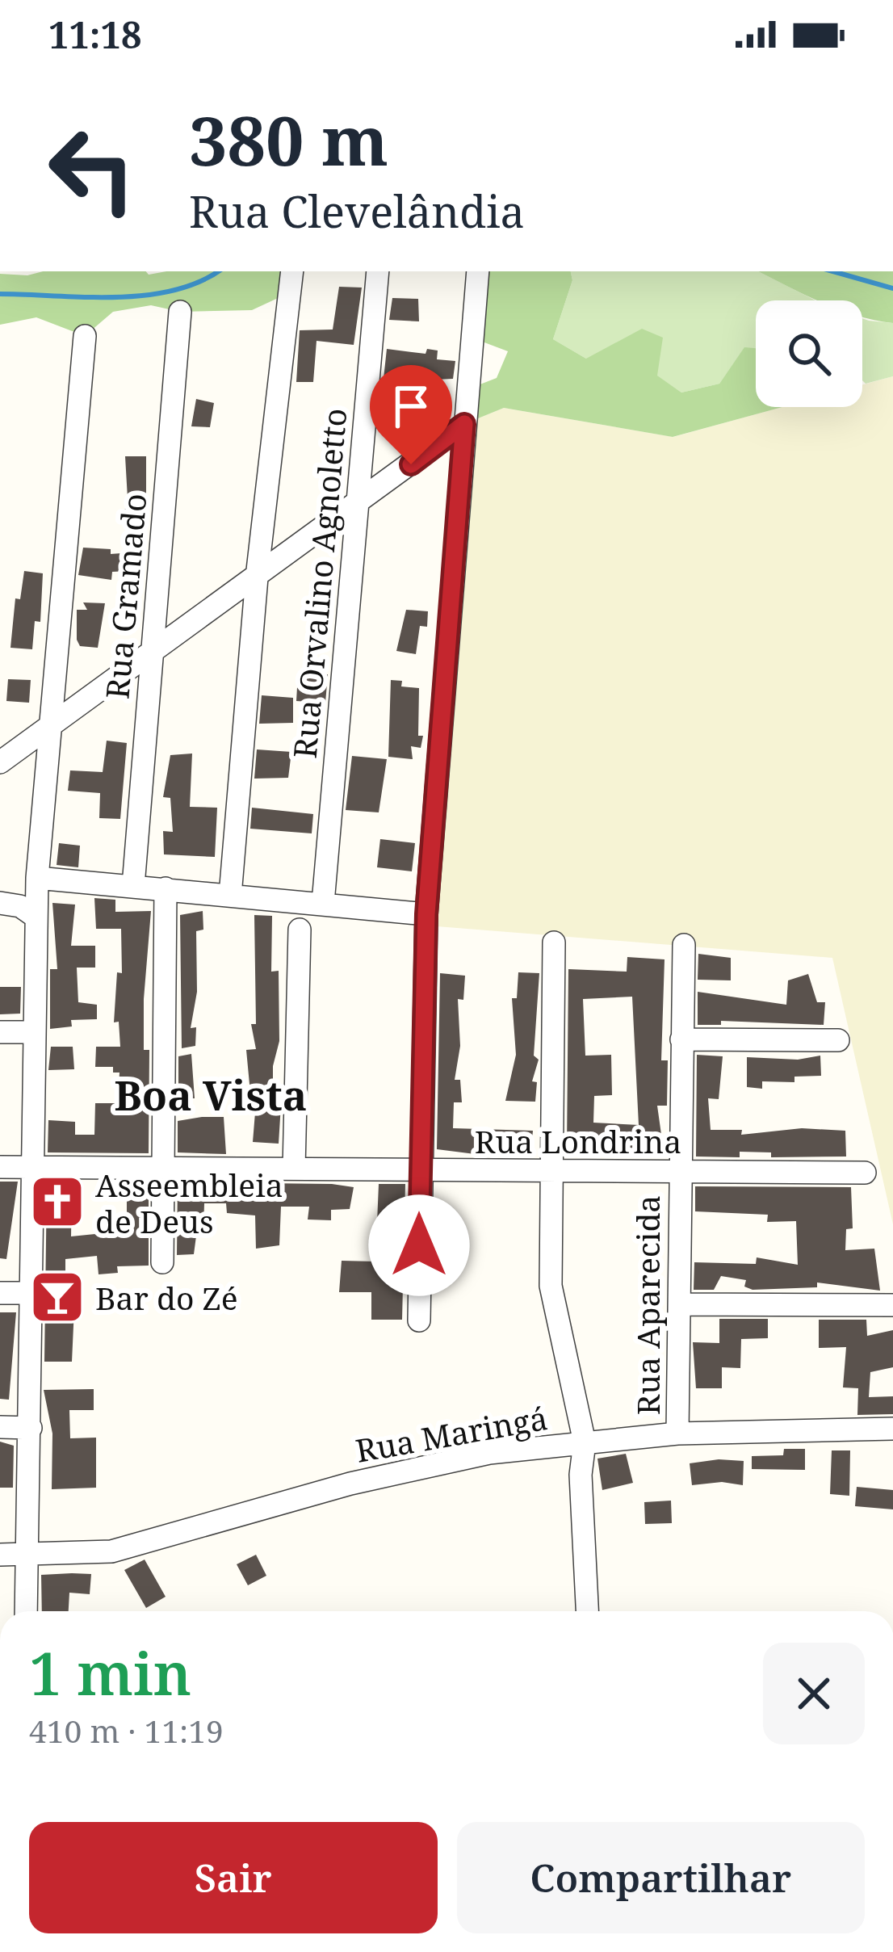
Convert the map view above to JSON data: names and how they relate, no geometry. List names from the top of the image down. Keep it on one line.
{"streets":{"street":["Rua Orvalino Agnoletto","Rua Gramado","Rua Londrina","Rua Aparecida","Rua Maringá"]},"crossings":[["Rua Londrina","Rua Aparecida"],["Rua Aparecida","Rua Maringá"]],"districts":["Boa Vista"],"places":{"church":["Asseembleia de Deus"],"bar":["Bar do Zé"]},"page":{"status":"11:18","turn":["380 m","Rua Clevelândia"],"heading":["1 min","410 m · 11:19"],"buttons":["Sair","Compartilhar"]}}
